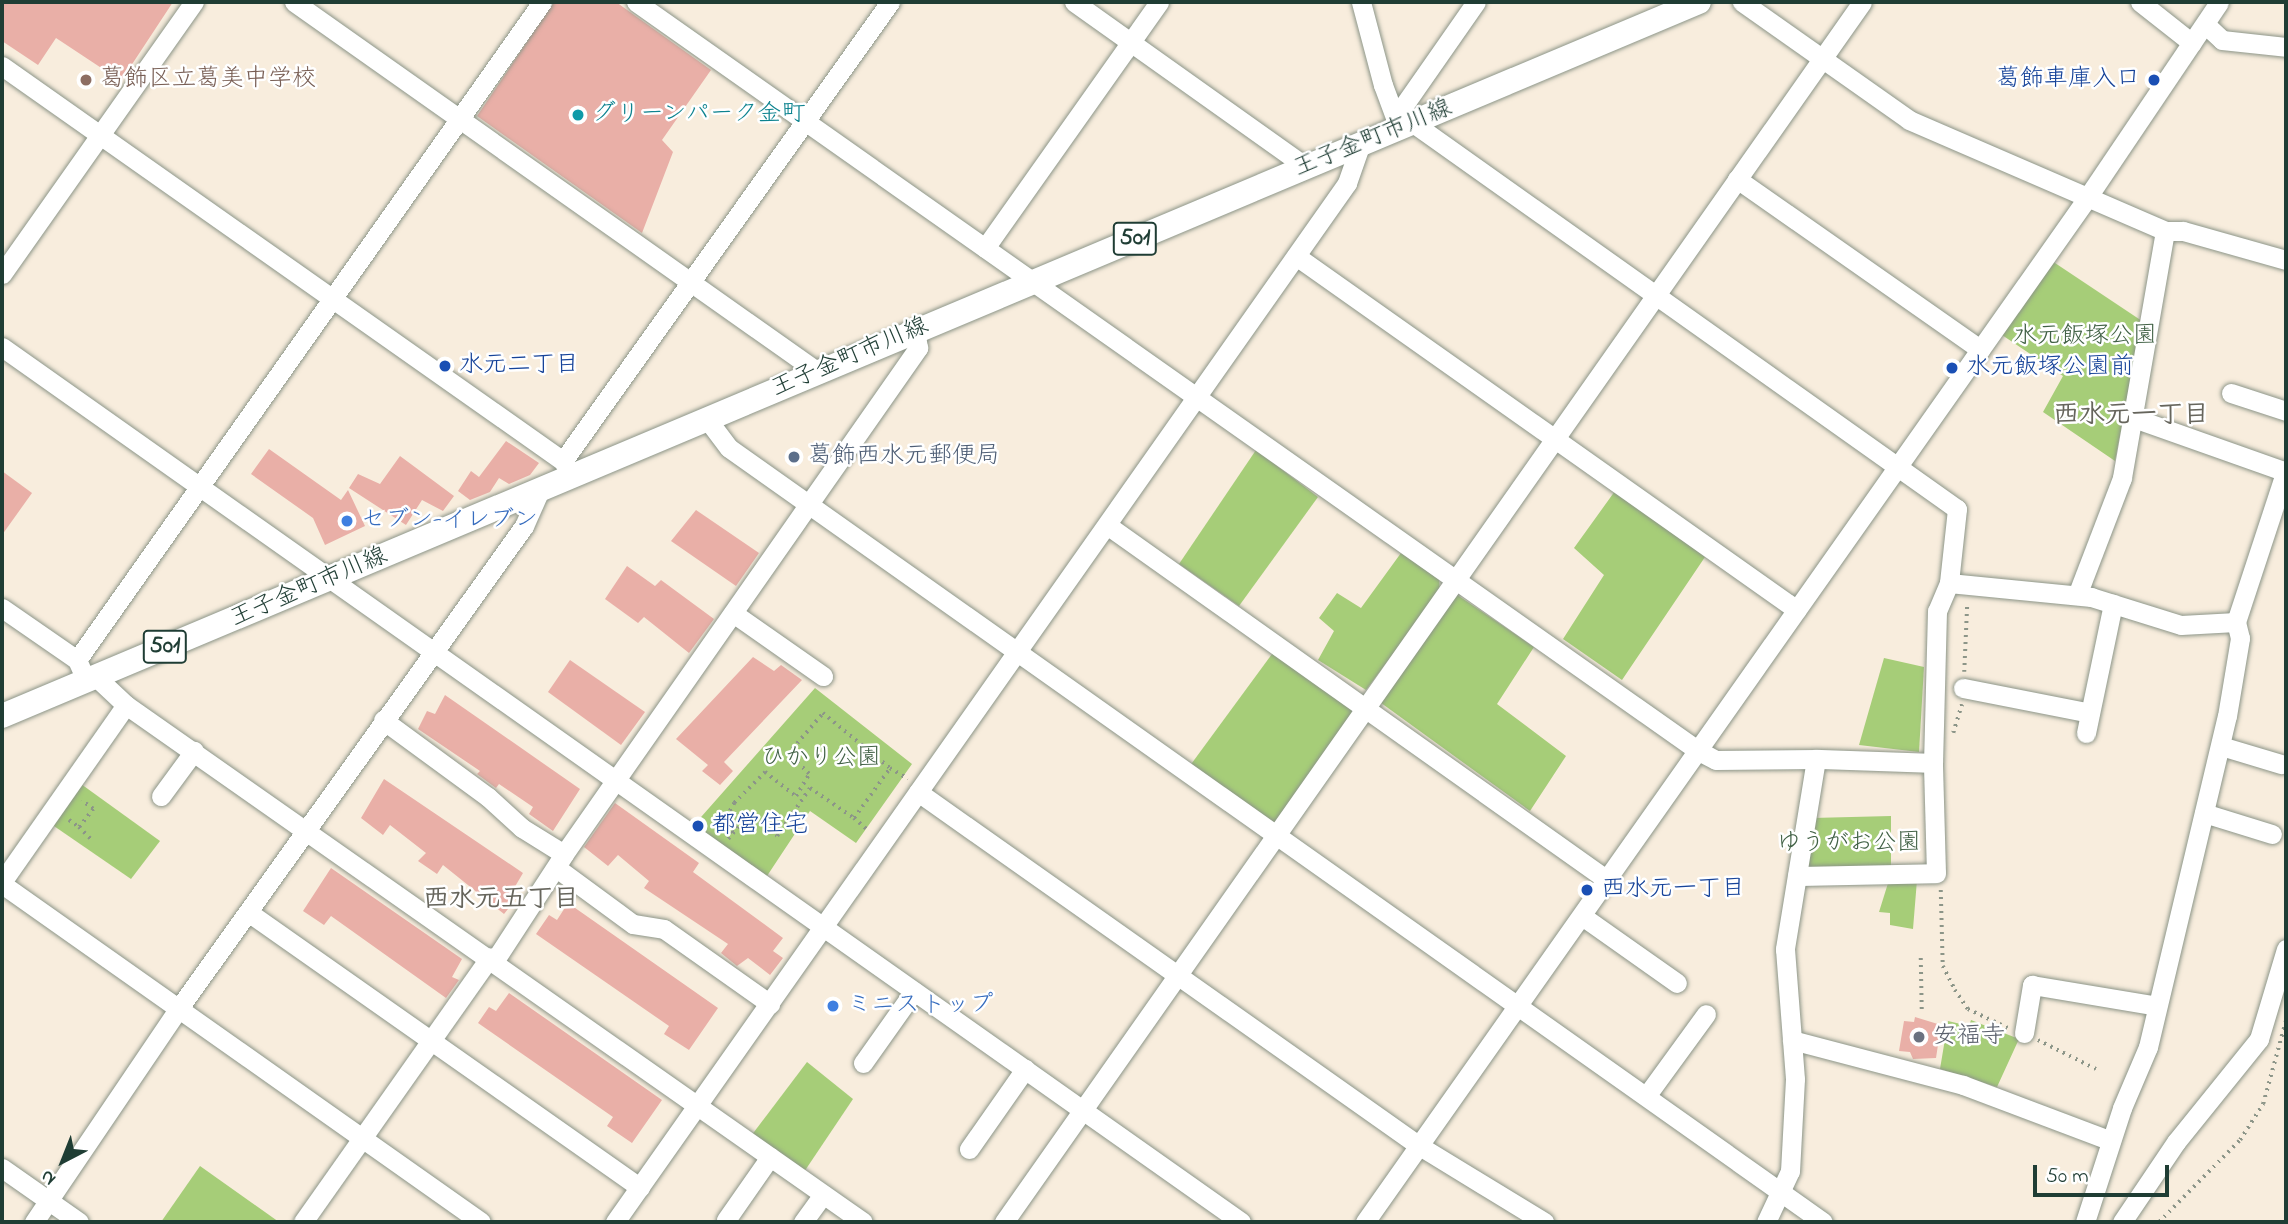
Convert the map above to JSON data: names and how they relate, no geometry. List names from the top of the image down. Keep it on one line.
{"streets":{"main road":["王子金町市川線","501"]},"districts":["西水元一丁目","西水元五丁目"],"parks":["水元飯塚公園","ひかり公園","ゆうがお公園"],"places":["葛飾区立葛美中学校","葛飾車庫入口","グリーンパーク金町","水元二丁目","水元飯塚公園前","葛飾西水元郵便局","セブン-イレブン","都営住宅","西水元一丁目","ミニストップ","安福寺"],"scale_bar":"50 m","north":"bottom left"}
